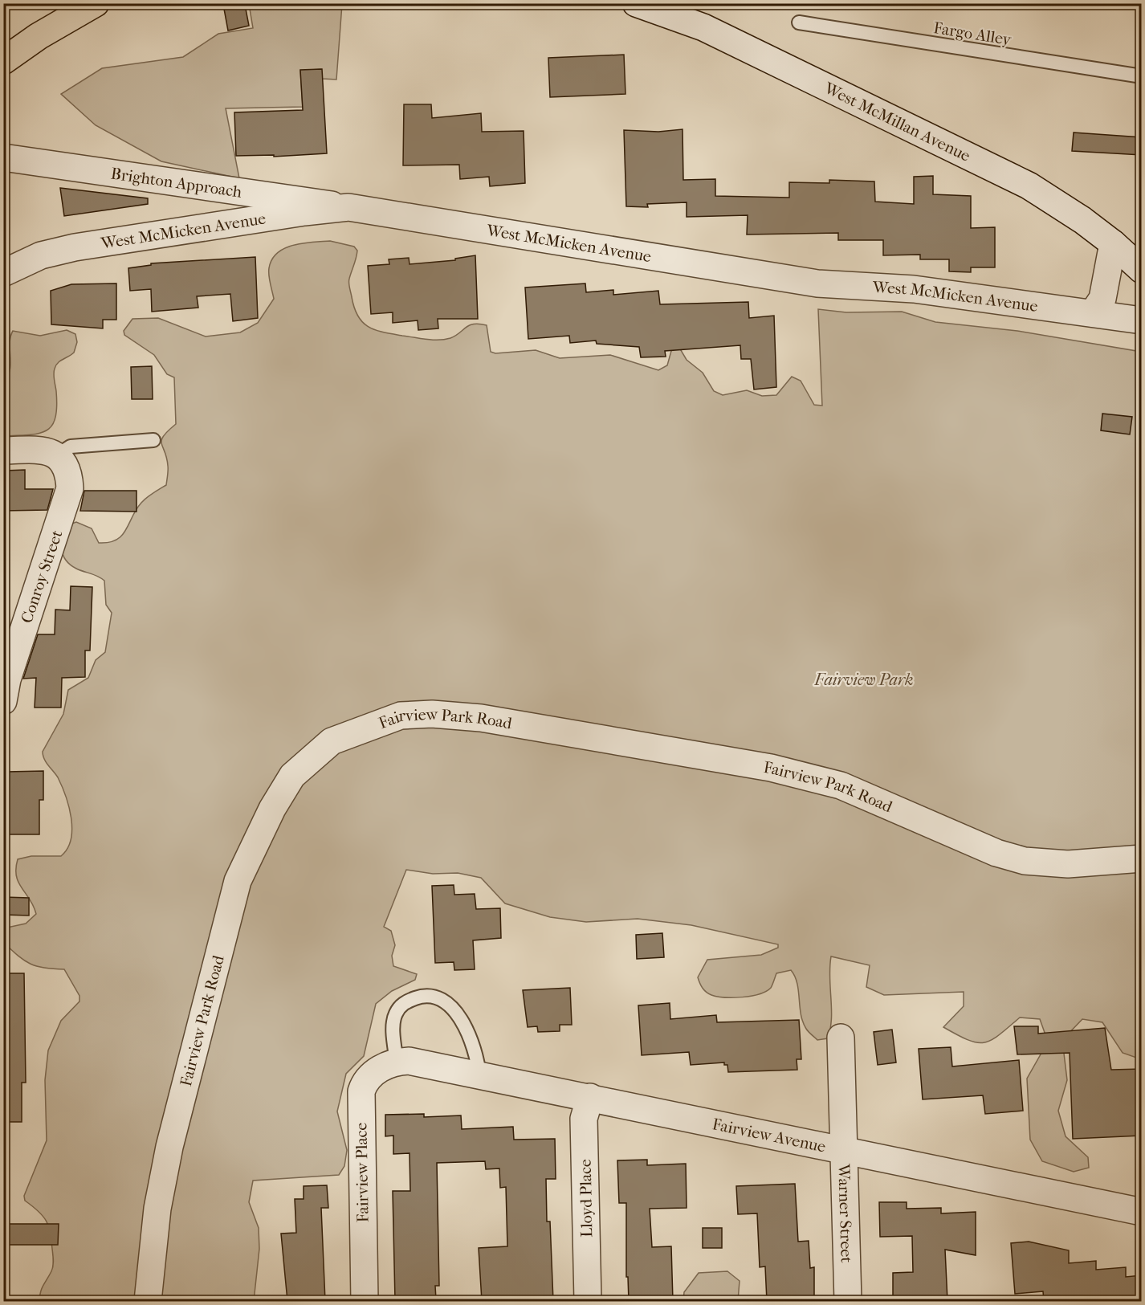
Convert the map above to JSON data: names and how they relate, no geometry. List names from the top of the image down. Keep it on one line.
{"streets":{"street":["West McMillan Avenue","Brighton Approach","West McMicken Avenue","Conroy Street","Fairview Park Road","Fairview Avenue","Fairview Place","Lloyd Place","Warner Street"],"lane":["Fargo Alley"]},"crossings":[["Brighton Approach","West McMicken Avenue"],["Fairview Avenue","Fairview Place"],["Fairview Avenue","Lloyd Place"],["Fairview Avenue","Warner Street"]],"parks":["Fairview Park"]}
